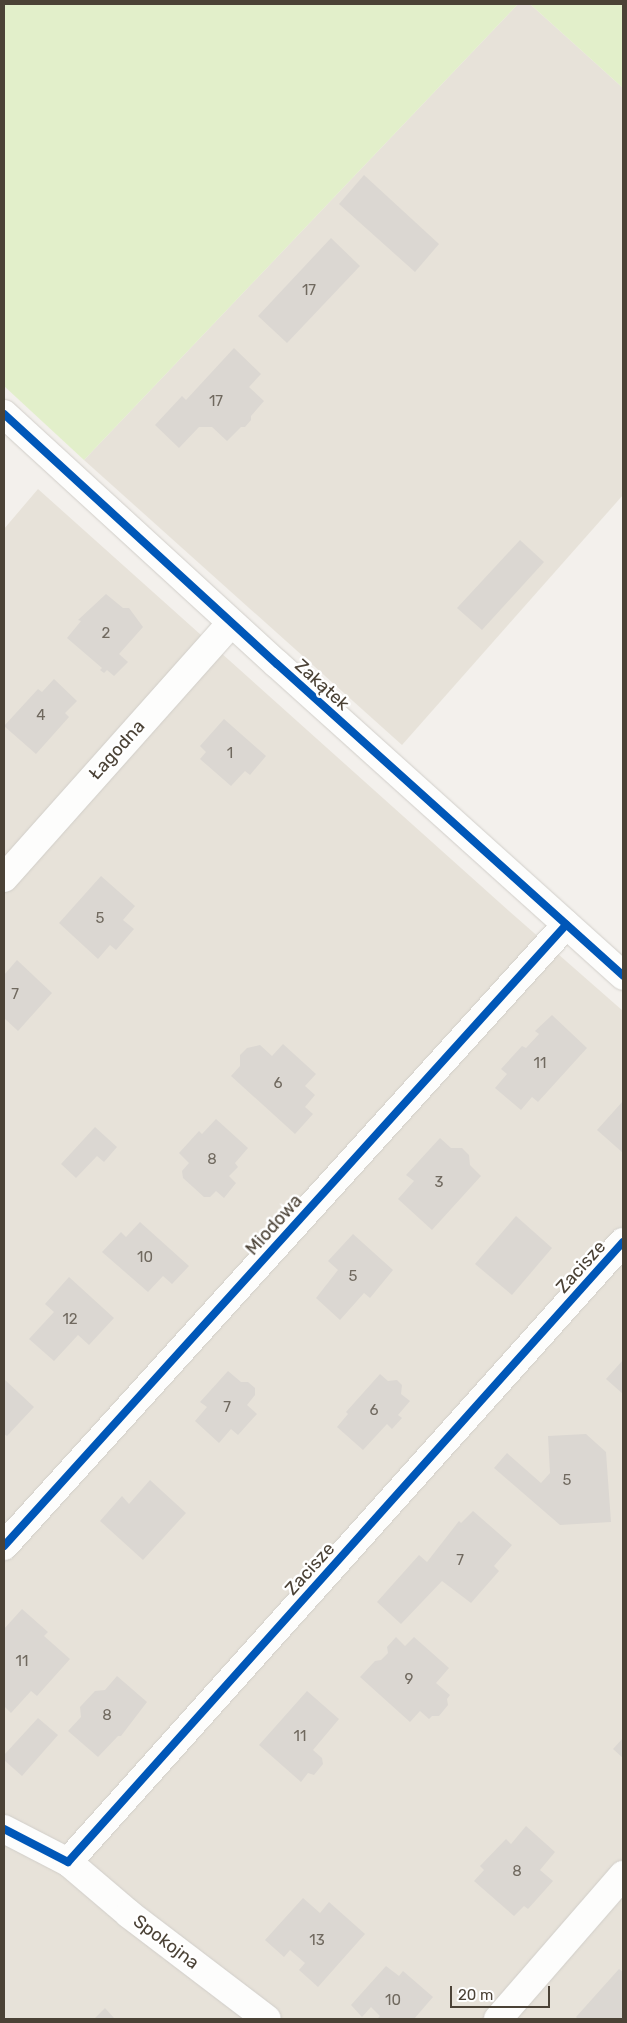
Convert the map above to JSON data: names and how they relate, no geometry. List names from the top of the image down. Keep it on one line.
{"streets":{"street":["Zakątek","Łagodna","Miodowa","Zacisze","Spokojna"]},"crossings":[["Zakątek","Łagodna"],["Zakątek","Miodowa"],["Zacisze","Spokojna"]],"house_numbers":["17","17","2","4","1","5","7","11","6","8","3","10","5","12","7","6","5","7","11","9","8","11","8","13","10"],"scale_bar":"20 m"}
